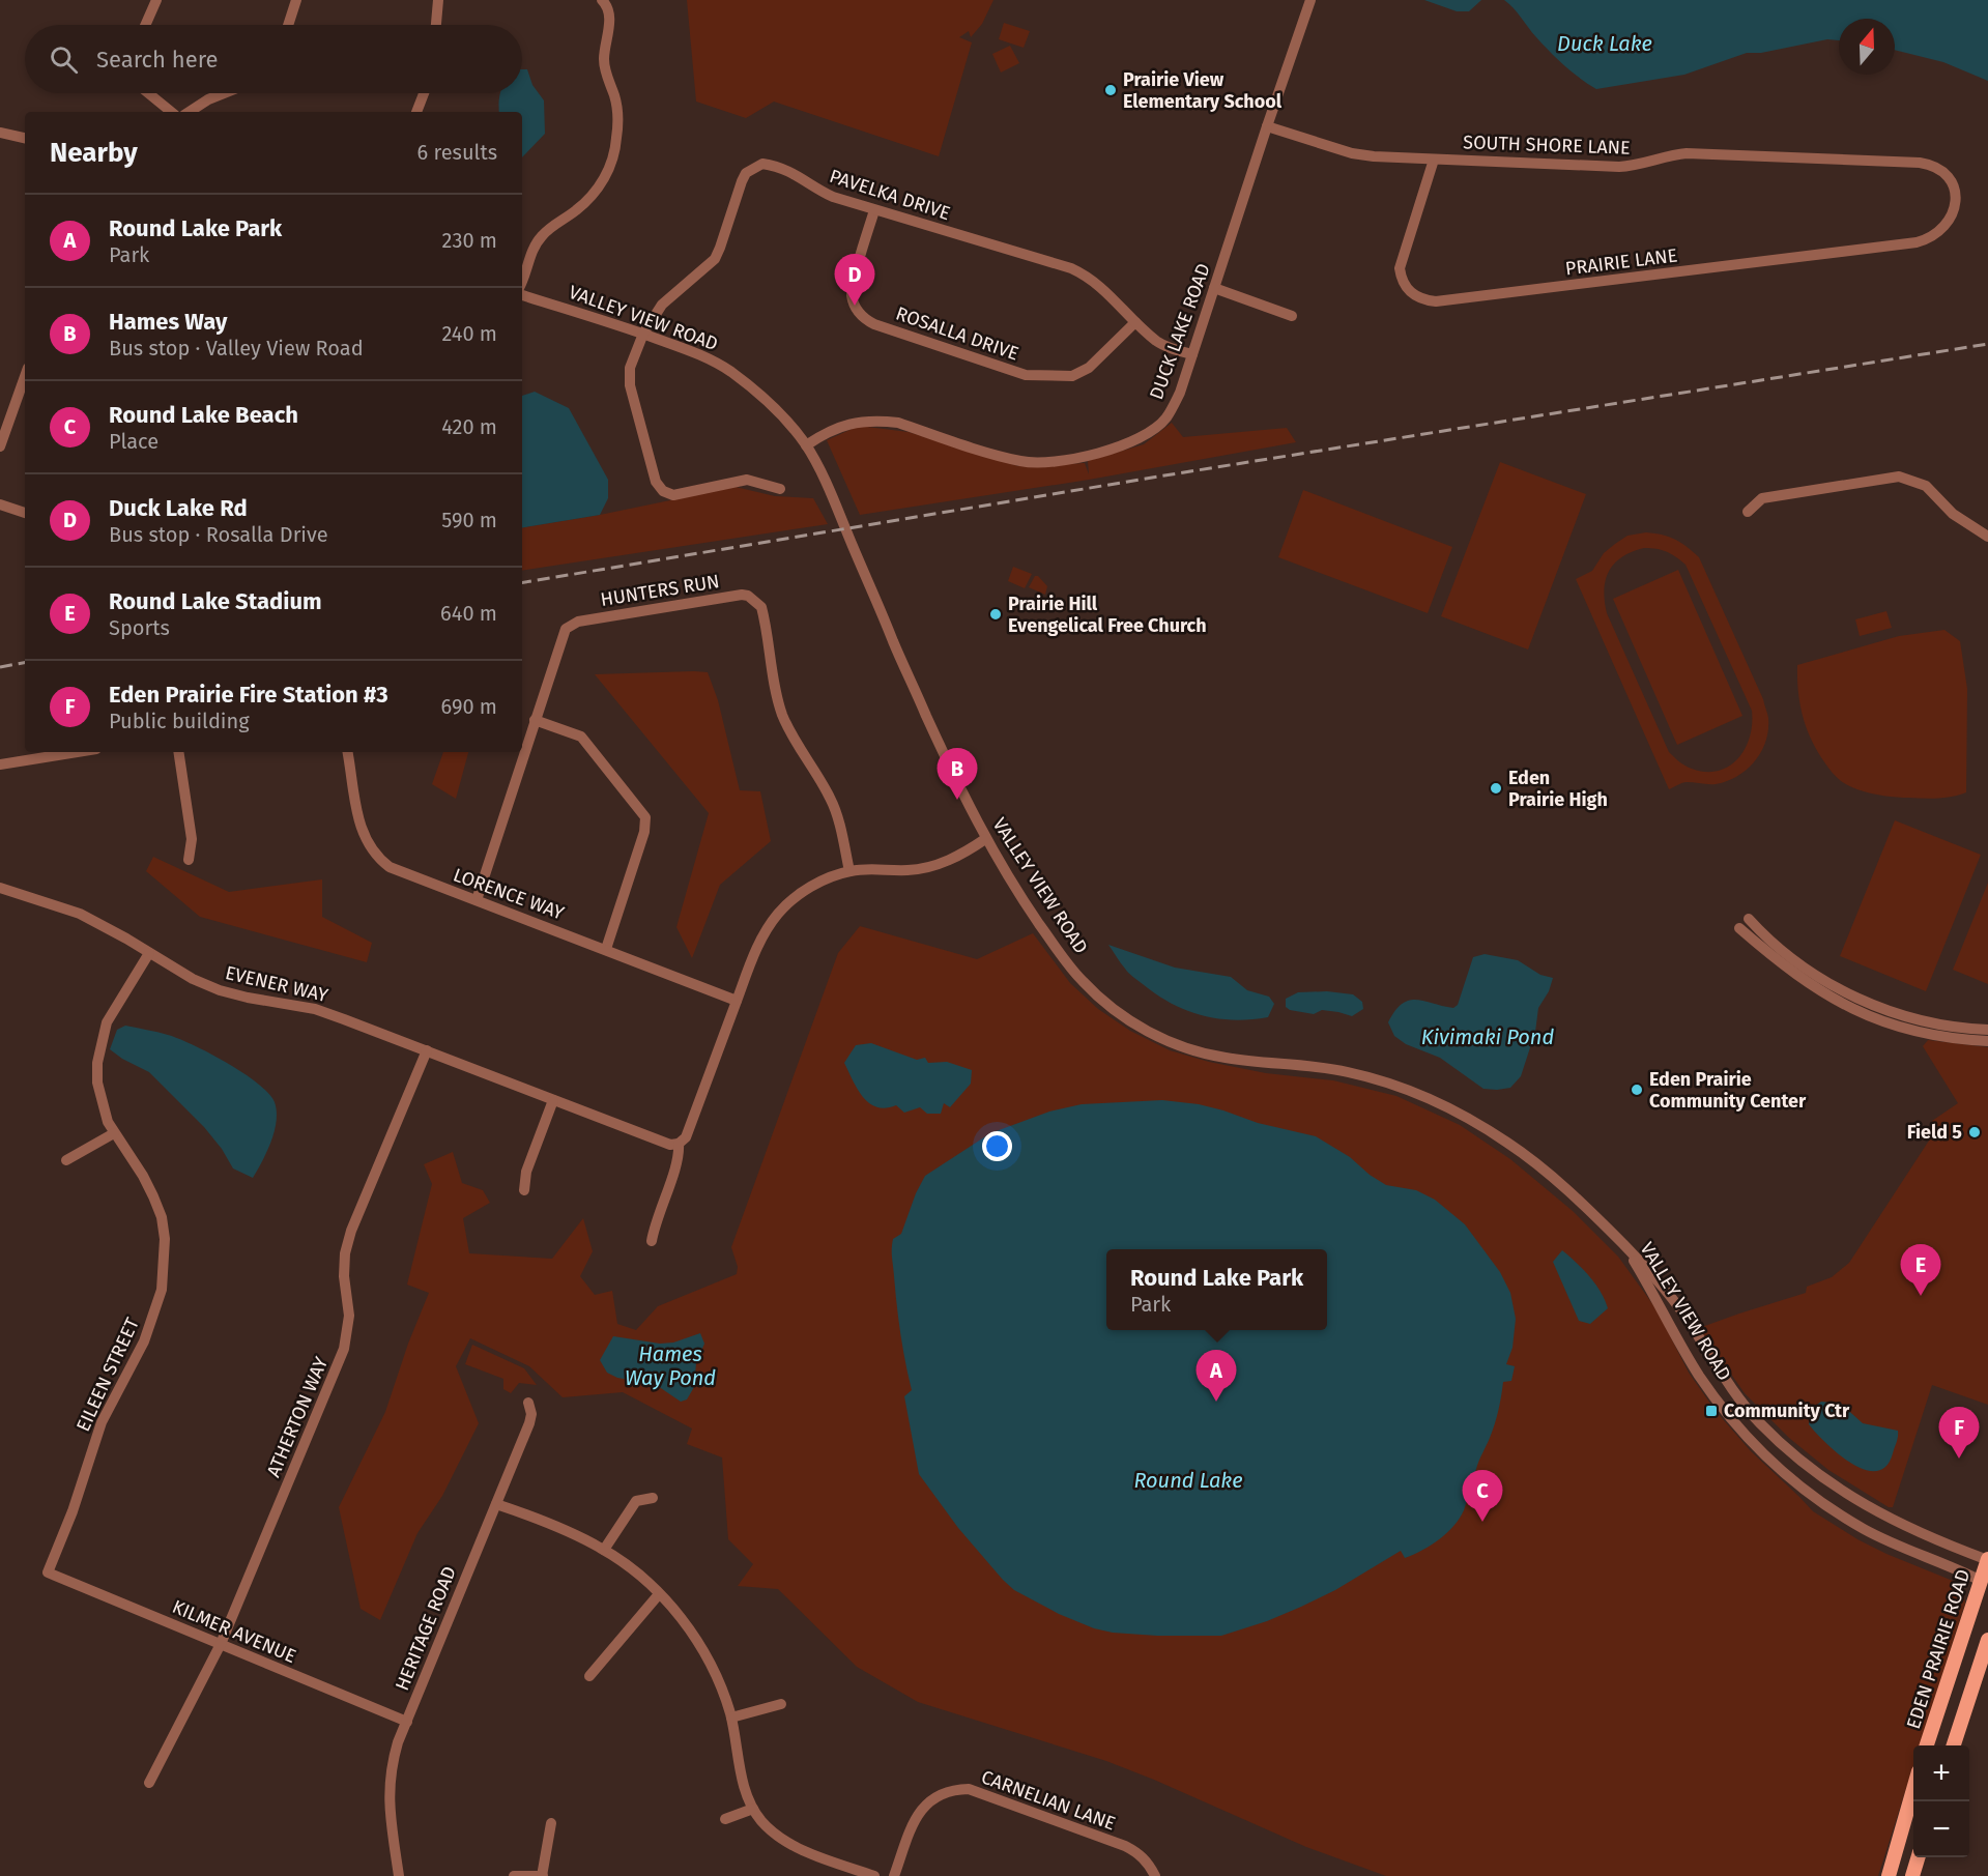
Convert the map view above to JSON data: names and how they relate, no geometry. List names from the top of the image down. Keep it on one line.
{"streets":{"main road":["EDEN PRAIRIE ROAD"],"street":["SOUTH SHORE LANE","PAVELKA DRIVE","PRAIRIE LANE","VALLEY VIEW ROAD","DUCK LAKE ROAD","ROSALLA DRIVE","HUNTERS RUN","LORENCE WAY","EVENER WAY","EILEEN STREET","ATHERTON WAY","HERITAGE ROAD","KILMER AVENUE","CARNELIAN LANE"]},"crossings":[["SOUTH SHORE LANE","PRAIRIE LANE"],["SOUTH SHORE LANE","DUCK LAKE ROAD"],["PAVELKA DRIVE","VALLEY VIEW ROAD"],["PAVELKA DRIVE","DUCK LAKE ROAD"],["PAVELKA DRIVE","ROSALLA DRIVE"],["VALLEY VIEW ROAD","DUCK LAKE ROAD"],["VALLEY VIEW ROAD","EDEN PRAIRIE ROAD"],["HUNTERS RUN","LORENCE WAY"],["EVENER WAY","EILEEN STREET"],["EVENER WAY","ATHERTON WAY"],["EILEEN STREET","KILMER AVENUE"],["ATHERTON WAY","KILMER AVENUE"],["HERITAGE ROAD","KILMER AVENUE"]],"water":["Duck Lake","Kivimaki Pond","Hames Way Pond","Round Lake"],"places":{"other":["Prairie View Elementary School","Prairie Hill Evengelical Free Church","Eden Prairie High","Eden Prairie Community Center","Field 5"],"transit":["Community Ctr"]},"north":"top","page":{"search":"Search here","heading":["Nearby","6 results"],"list":[{"mark":"A","name":"Round Lake Park","note":"Park","value":"230 m"},{"mark":"B","name":"Hames Way","note":"Bus stop · Valley View Road","value":"240 m"},{"mark":"C","name":"Round Lake Beach","note":"Place","value":"420 m"},{"mark":"D","name":"Duck Lake Rd","note":"Bus stop · Rosalla Drive","value":"590 m"},{"mark":"E","name":"Round Lake Stadium","note":"Sports","value":"640 m"},{"mark":"F","name":"Eden Prairie Fire Station #3","note":"Public building","value":"690 m"}],"pins":["D","B","E","A","F","C"],"popup":["Round Lake Park","Park"],"map_buttons":["+","−"]}}
